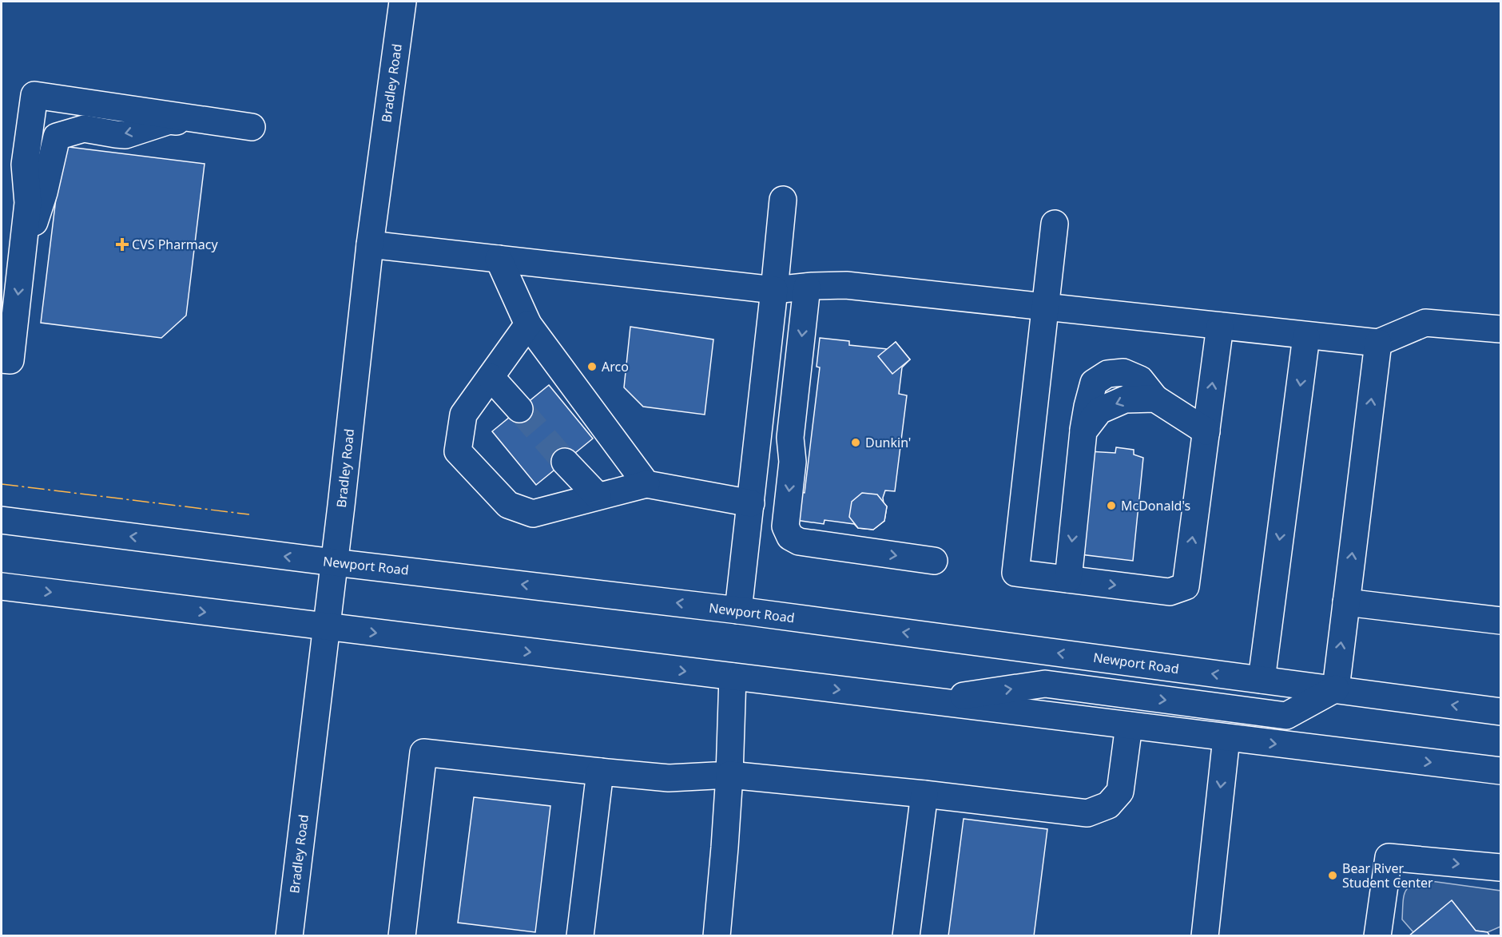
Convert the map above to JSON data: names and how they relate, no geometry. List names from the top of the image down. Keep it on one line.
{"streets":{"main road":["Bradley Road","Newport Road"]},"crossings":[["Bradley Road","Newport Road"]],"places":{"health":["CVS Pharmacy"],"other":["Arco","Dunkin'","McDonald's","Bear River Student Center"]}}
